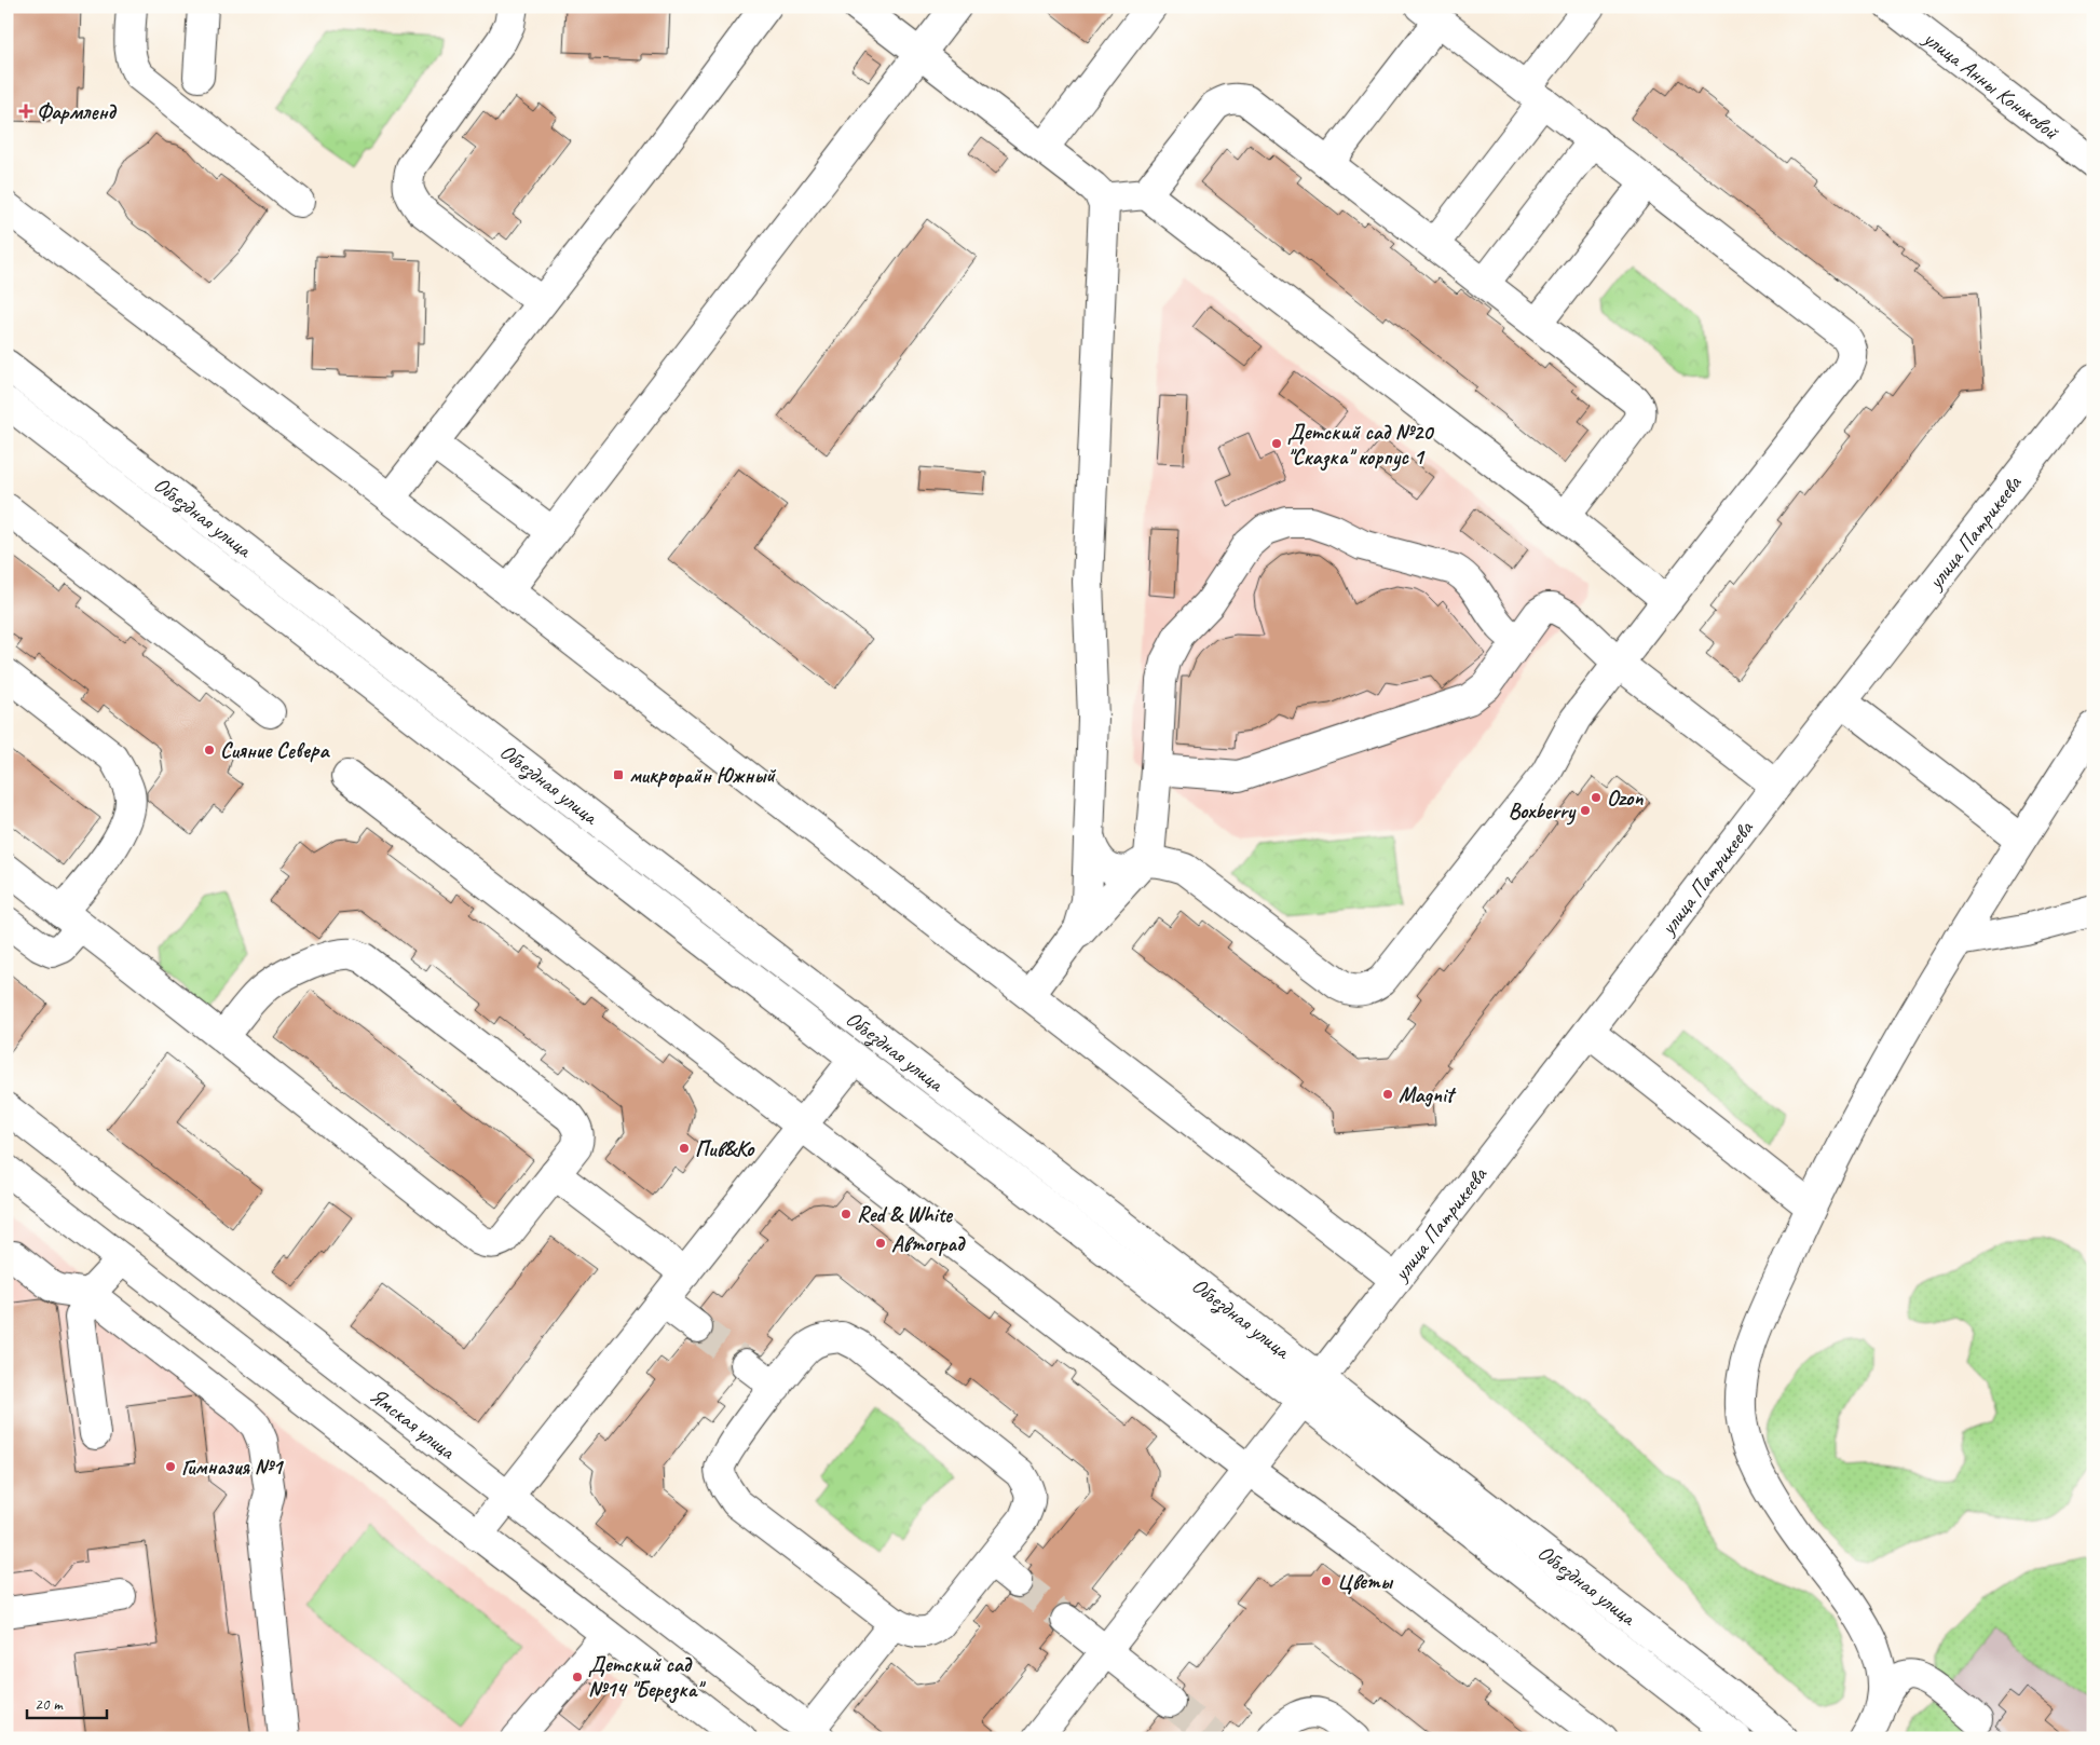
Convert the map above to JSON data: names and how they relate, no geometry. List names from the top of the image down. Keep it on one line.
{"streets":{"street":["улица Анны Коньковой","Объездная улица","улица Патрикеева","Ямская улица"]},"crossings":[["Объездная улица","улица Патрикеева"]],"places":{"health":["Фармленд"],"other":["Детский сад №20 \"Сказка\" корпус 1","Сияние Севера","Ozon","Boxberry","Magnit","Пив&Ко","Red & White","Автоград","Гимназия №1","Цветы","Детский сад №14 \"Березка\""],"transit":["микрорайн Южный"]},"scale_bar":"20 m"}
